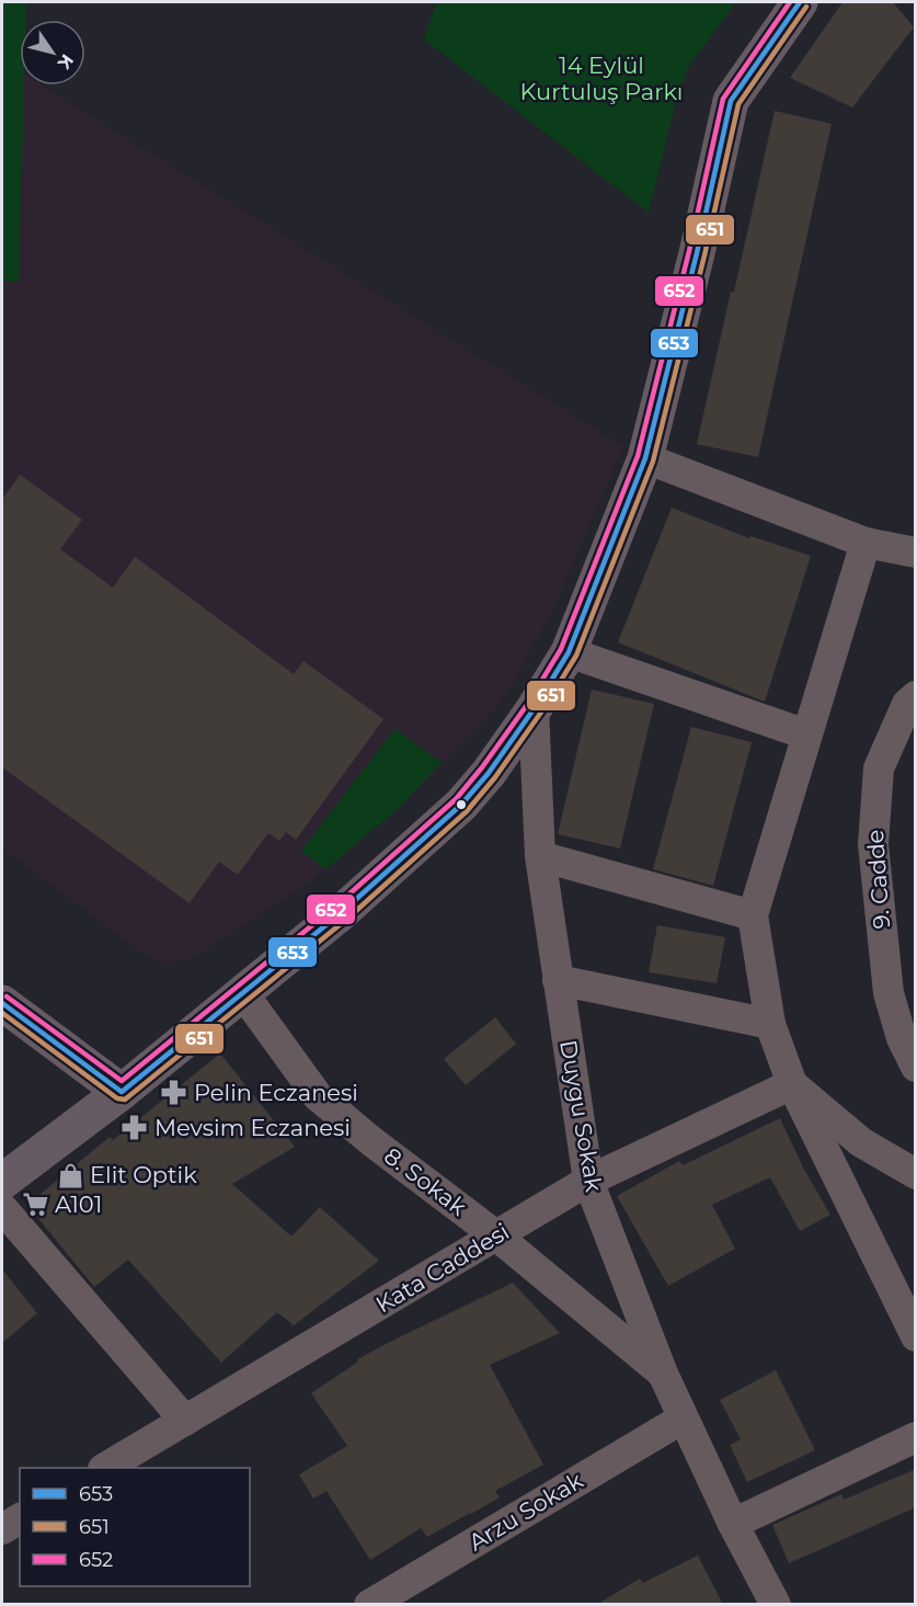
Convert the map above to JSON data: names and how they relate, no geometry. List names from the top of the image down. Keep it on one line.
{"streets":{"street":["9. Cadde","Duygu Sokak","8. Sokak","Kata Caddesi","Arzu Sokak"]},"crossings":[["Duygu Sokak","8. Sokak"],["Duygu Sokak","Kata Caddesi"],["Duygu Sokak","Arzu Sokak"],["8. Sokak","Kata Caddesi"]],"parks":["14 Eylül Kurtuluş Parkı"],"places":{"pharmacy":["Pelin Eczanesi","Mevsim Eczanesi"],"shop":["Elit Optik"],"supermarket":["A101"]},"lines":["transit line 653","transit line 652","transit line 651"],"legend":["653","651","652"],"north":"bottom right"}
